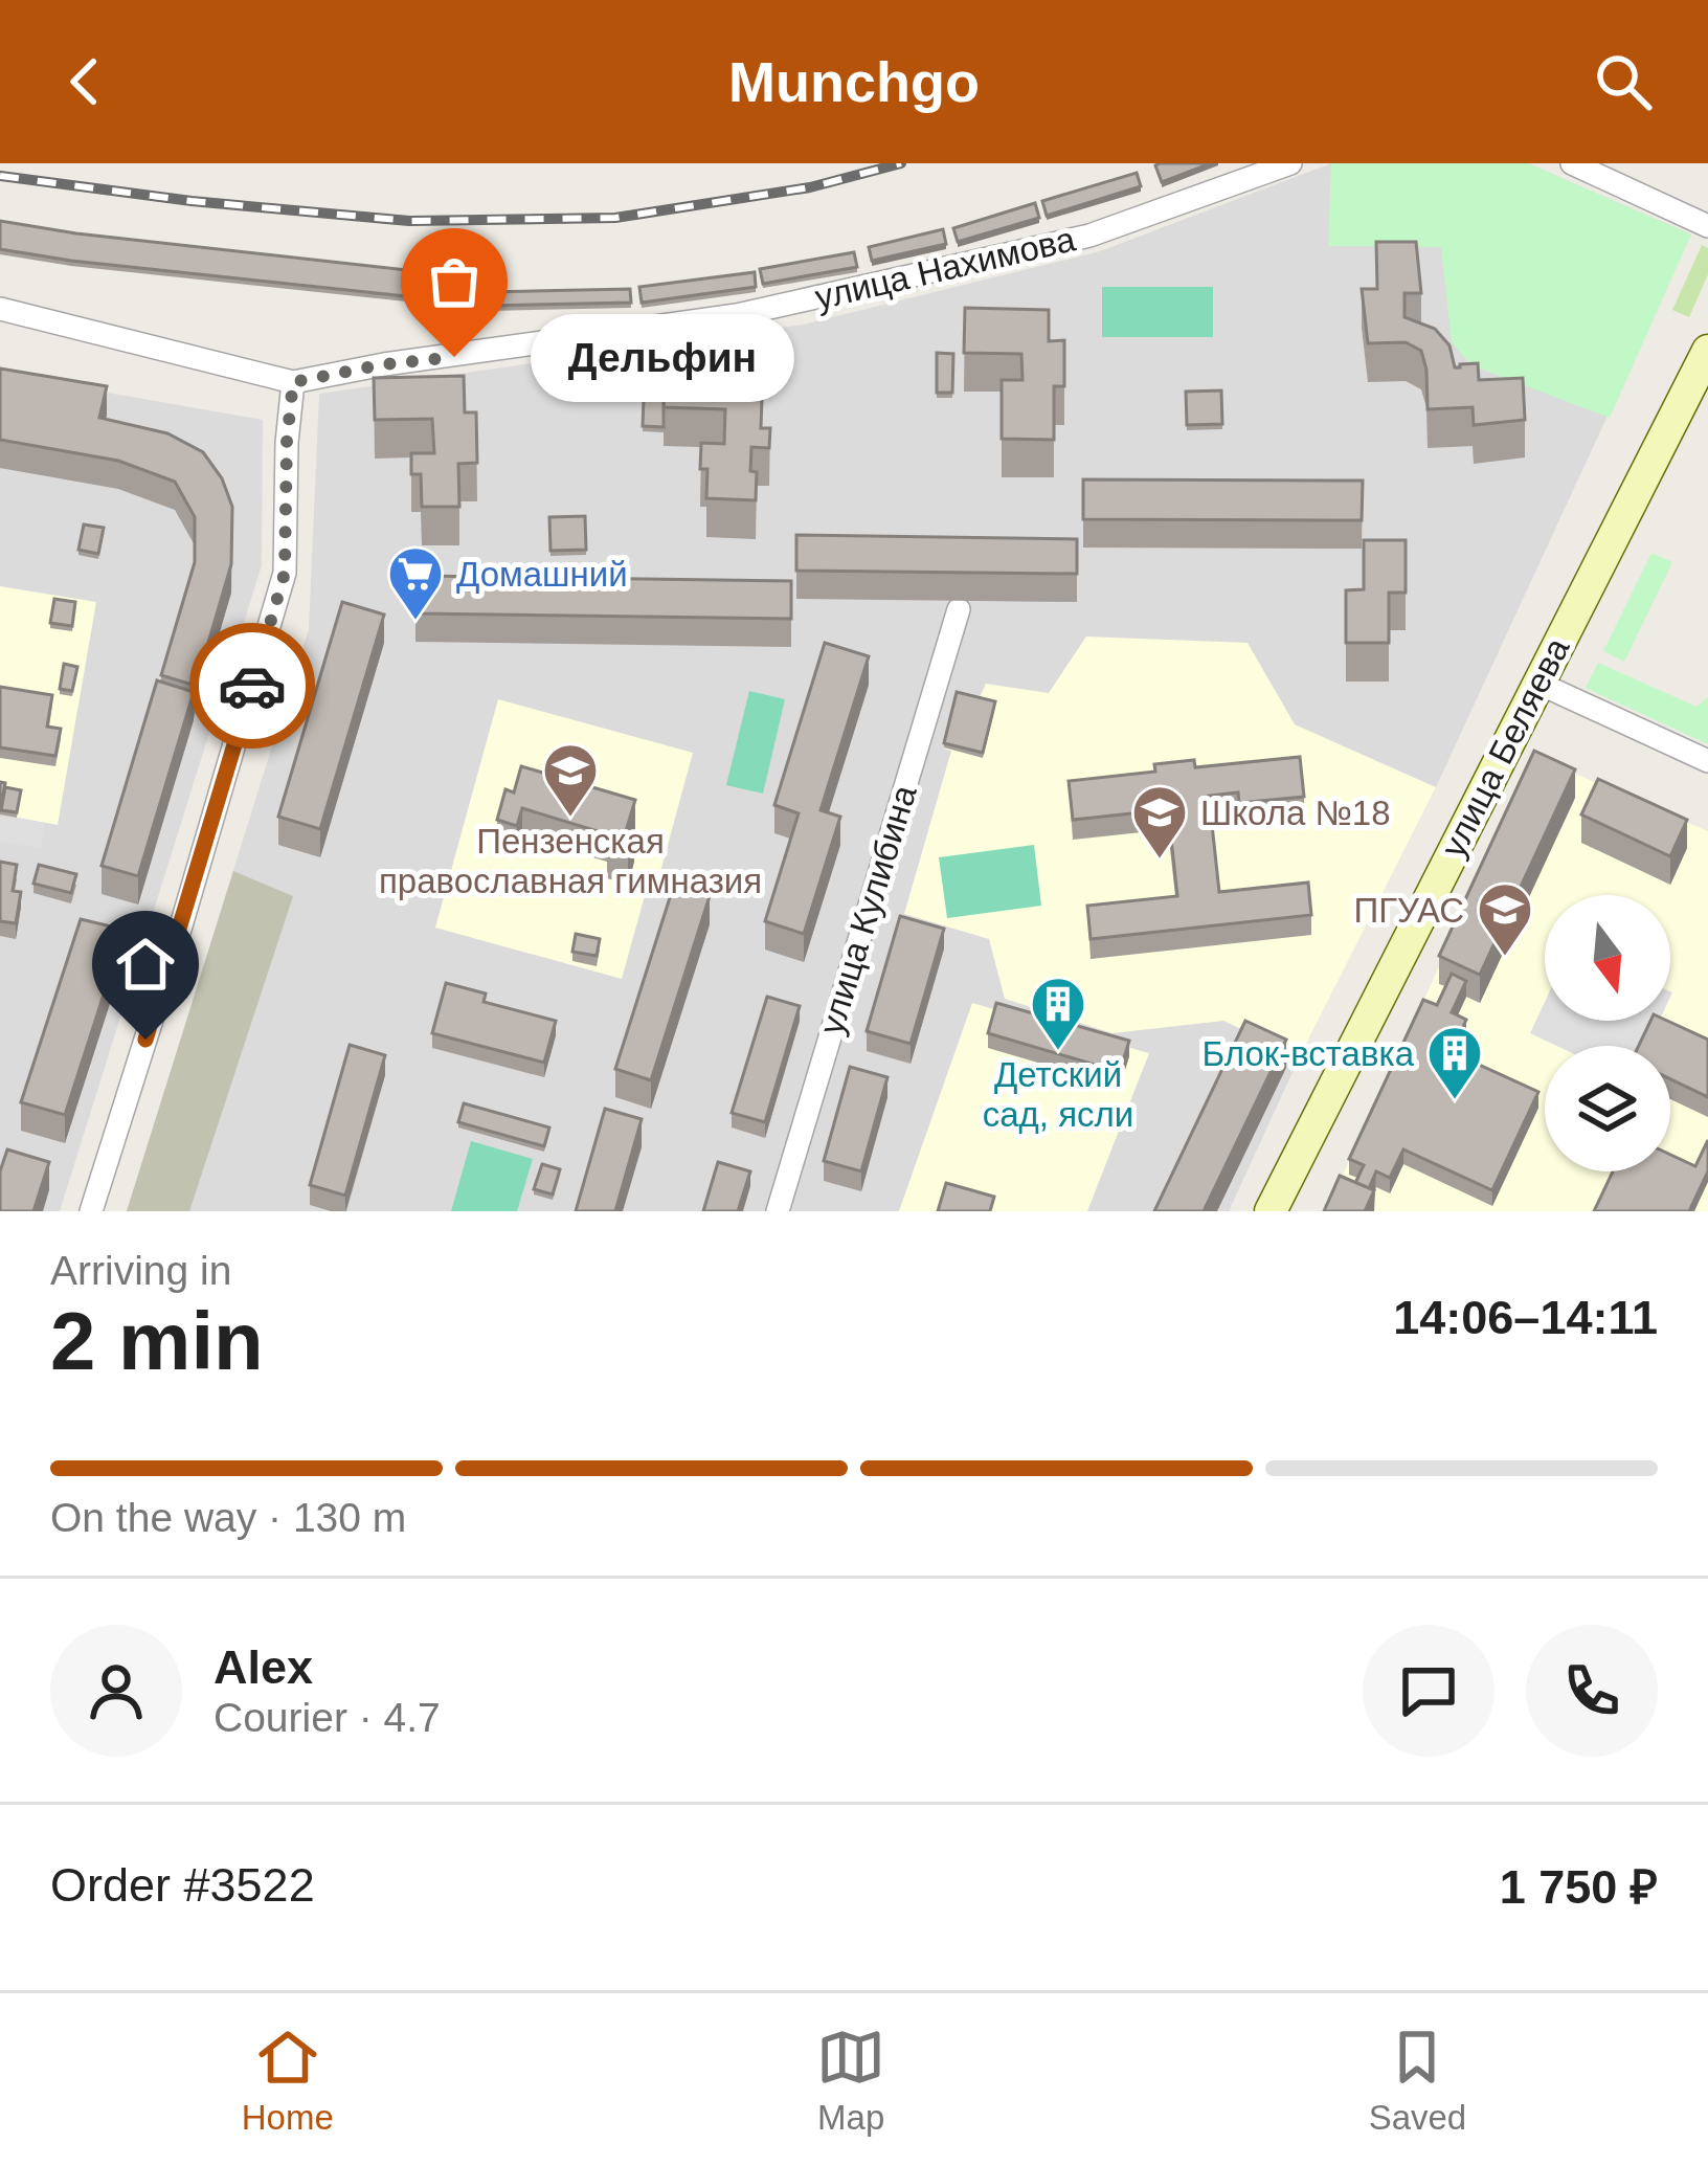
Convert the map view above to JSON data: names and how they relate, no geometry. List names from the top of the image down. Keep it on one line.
{"streets":{"main road":["улица Беляева"],"street":["улица Нахимова","улица Кулибина"]},"places":{"other":["Дельфин"],"supermarket":["Домашний"],"school or university":["Пензенская православная гимназия","Школа №18","ПГУАС"],"building":["Детский сад, ясли","Блок-вставка"]},"north":"bottom","page":{"header":"Munchgo","bubble":"Дельфин","heading":["2 min","Arriving in","14:06–14:11"],"panel":["Alex","Courier · 4.7","Order #3522","1 750 ₽"],"bar":"On the way · 130 m","tabs":["Home","Map","Saved"]}}
